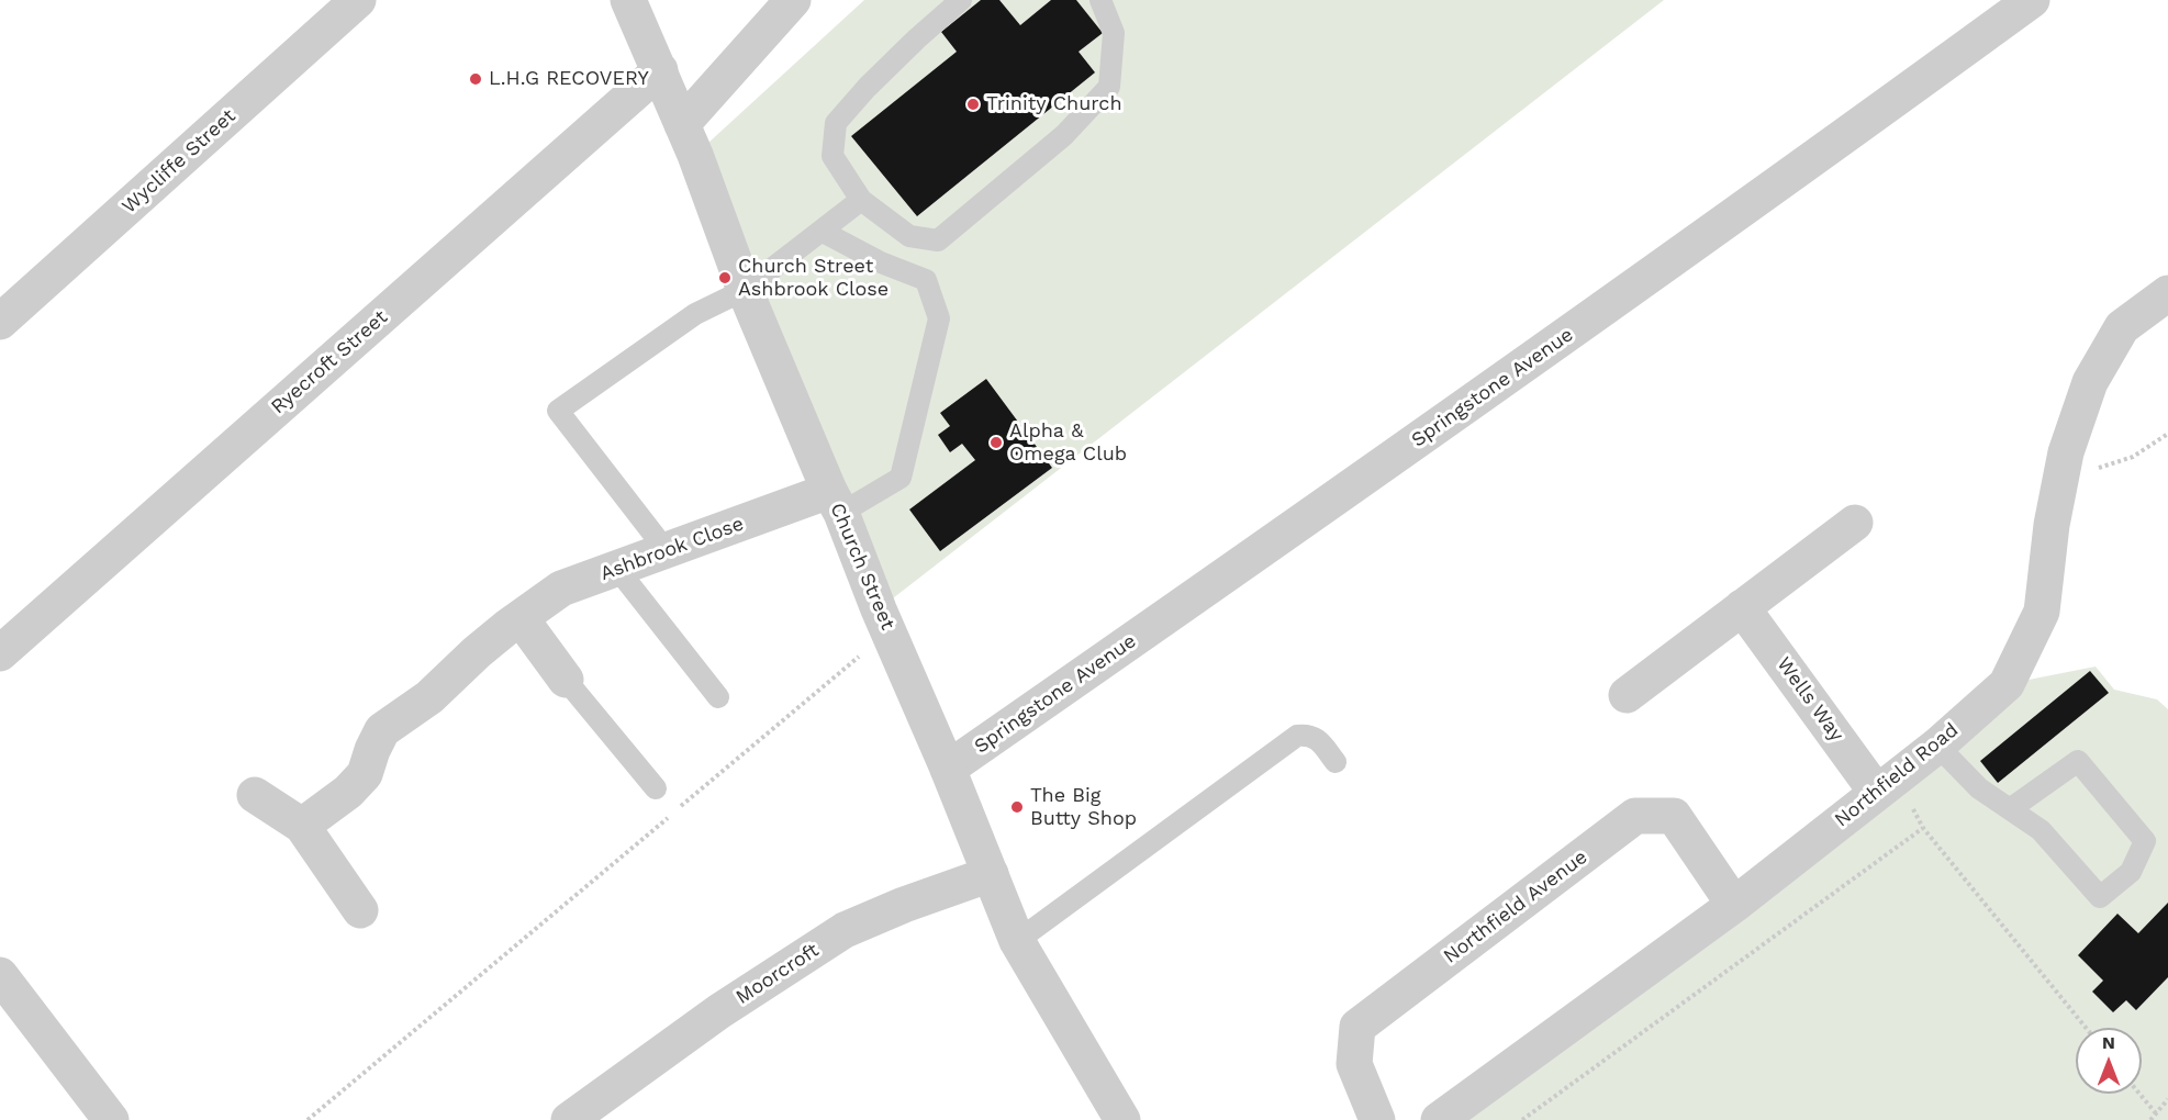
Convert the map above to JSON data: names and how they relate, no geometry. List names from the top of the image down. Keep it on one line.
{"streets":{"street":["Wycliffe Street","Ryecroft Street","Springstone Avenue","Ashbrook Close","Church Street","Wells Way","Northfield Road","Northfield Avenue","Moorcroft"]},"crossings":[["Ryecroft Street","Church Street"],["Springstone Avenue","Church Street"],["Ashbrook Close","Church Street"],["Church Street","Moorcroft"],["Wells Way","Northfield Road"],["Northfield Road","Northfield Avenue"]],"places":["L.H.G RECOVERY","Trinity Church","Church Street Ashbrook Close","Alpha & Omega Club","The Big Butty Shop"],"north":"top"}
